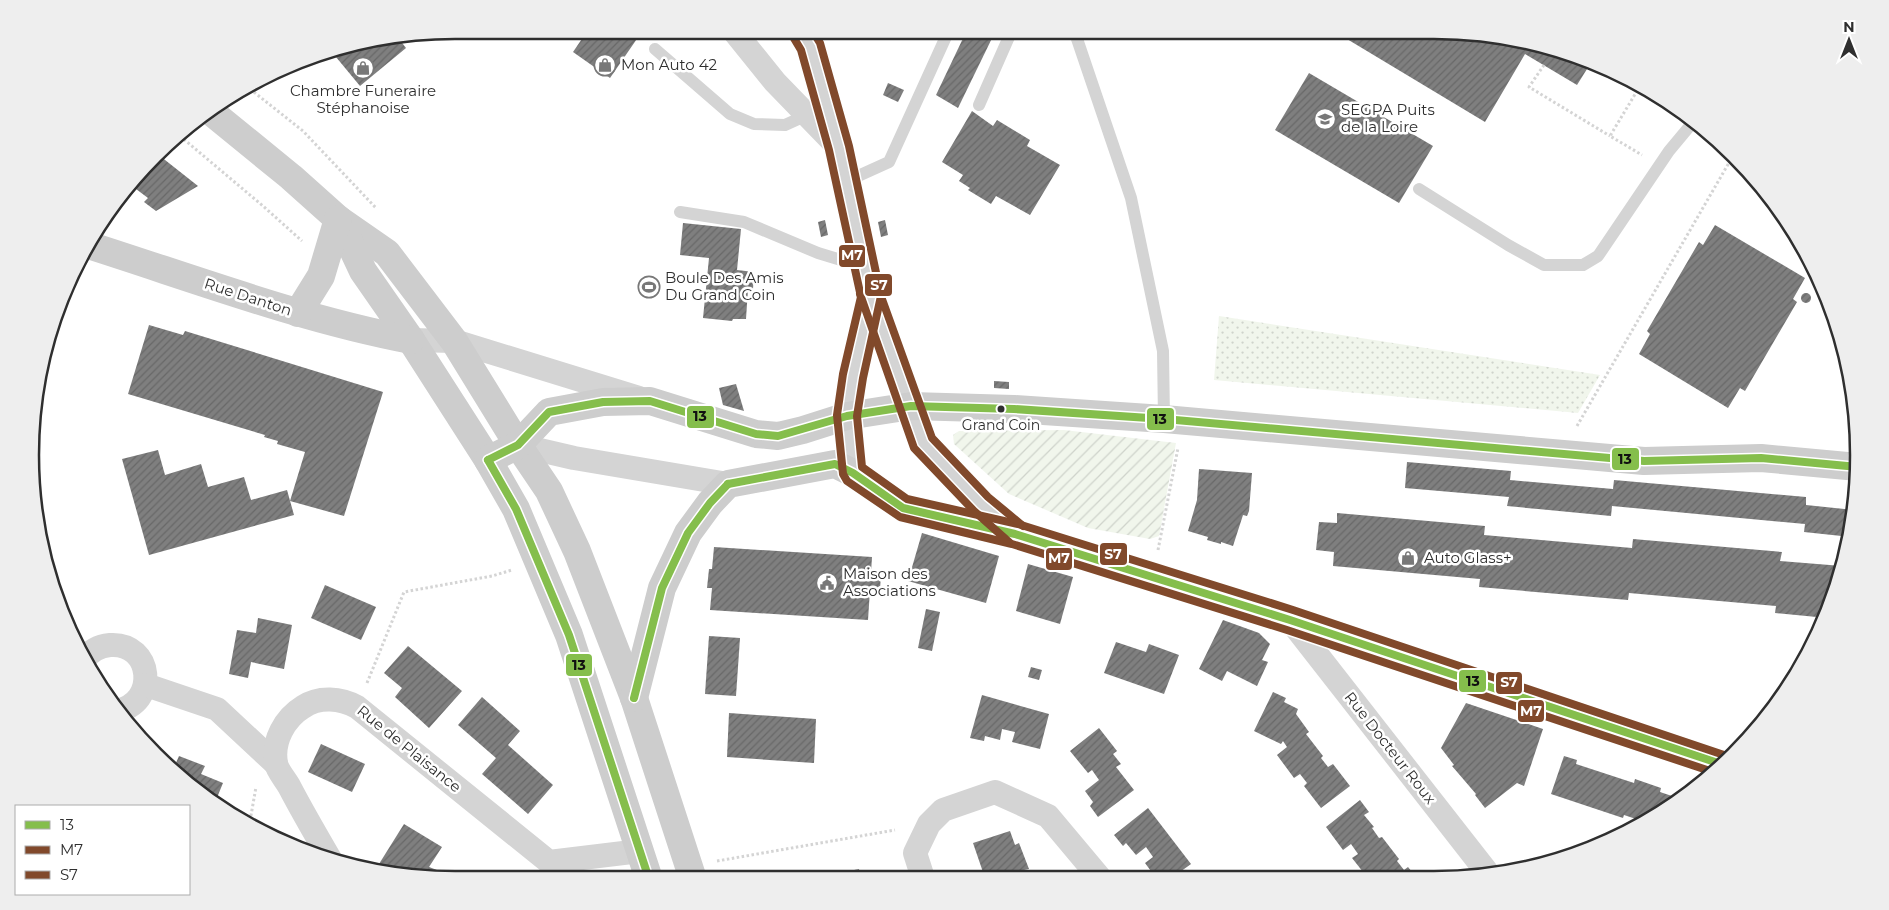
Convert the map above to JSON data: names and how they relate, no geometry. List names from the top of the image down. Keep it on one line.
{"streets":{"main road":["Rue Danton"],"street":["Rue Docteur Roux","Rue de Plaisance"]},"places":{"shop":["Mon Auto 42","Chambre Funeraire Stéphanoise","Auto Glass+"],"school or university":["SEGPA Puits de la Loire"],"sports":["Boule Des Amis Du Grand Coin"],"other":["Grand Coin"],"public building":["Maison des Associations"]},"lines":["transit line M7","transit line S7","transit line 13"],"legend":["13","M7","S7"],"north":"top"}
